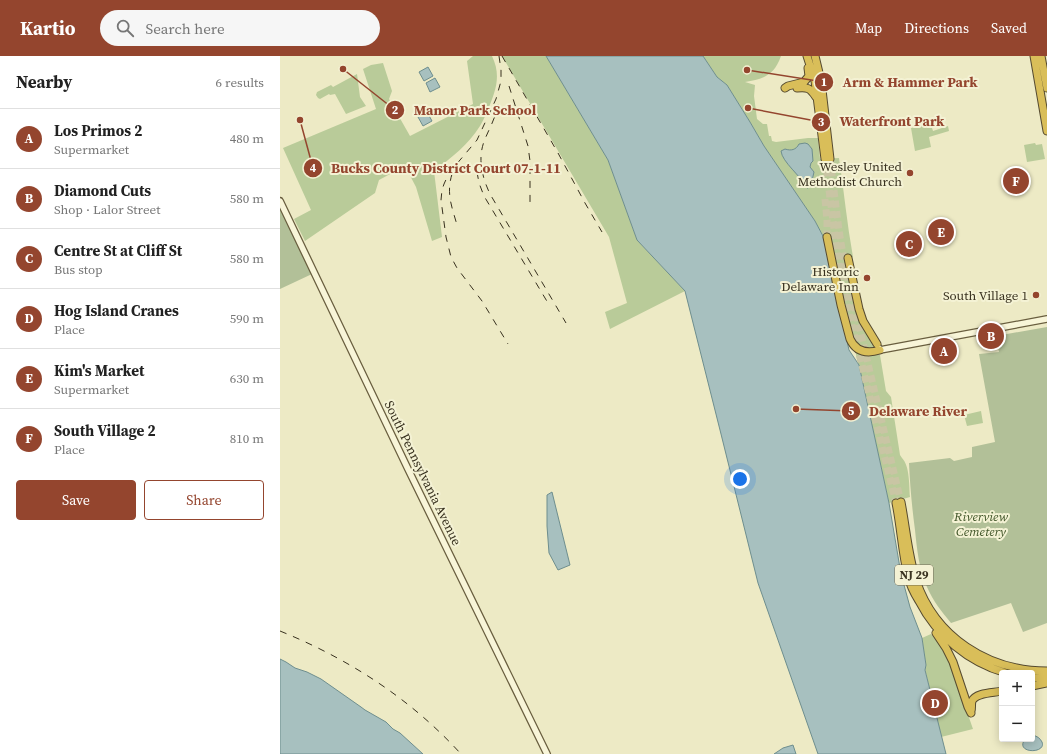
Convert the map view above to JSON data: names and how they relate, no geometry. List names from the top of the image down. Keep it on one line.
{"streets":{"highway":["NJ 29"],"main road":["South Pennsylvania Avenue"]},"parks":["Riverview Cemetery"],"places":["Manor Park School","Arm & Hammer Park","Waterfront Park","Bucks County District Court 07-1-11","Wesley United Methodist Church","Historic Delaware Inn","South Village 1","Delaware River"],"page":{"header":"Kartio","search":"Search here","nav":["Map","Directions","Saved"],"heading":["Nearby","6 results"],"list":[{"mark":"A","name":"Los Primos 2","note":"Supermarket","value":"480 m"},{"mark":"B","name":"Diamond Cuts","note":"Shop · Lalor Street","value":"580 m"},{"mark":"C","name":"Centre St at Cliff St","note":"Bus stop","value":"580 m"},{"mark":"D","name":"Hog Island Cranes","note":"Place","value":"590 m"},{"mark":"E","name":"Kim's Market","note":"Supermarket","value":"630 m"},{"mark":"F","name":"South Village 2","note":"Place","value":"810 m"}],"pins":["F","E","C","B","A","D"],"buttons":["Save","Share"],"map_buttons":["+","−"]}}
